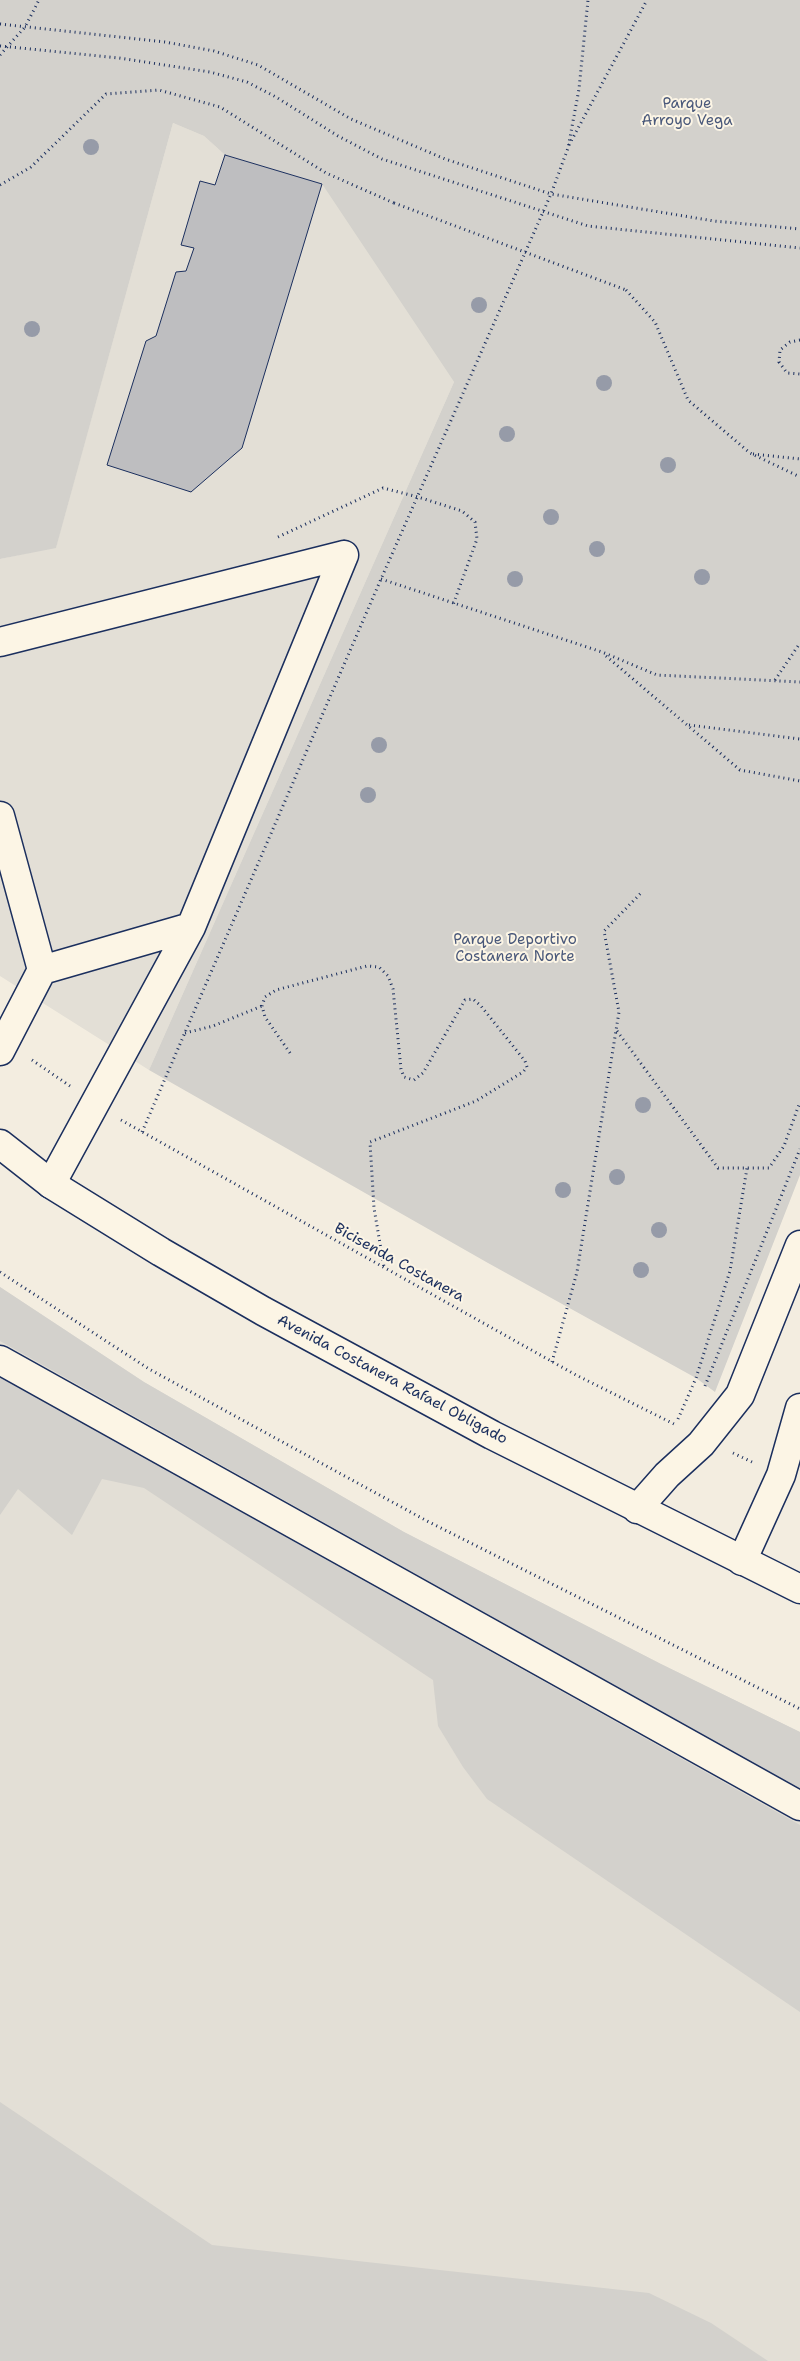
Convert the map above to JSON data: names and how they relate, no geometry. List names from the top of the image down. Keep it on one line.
{"streets":{"main road":["Avenida Costanera Rafael Obligado"],"path":["Bicisenda Costanera"]},"parks":["Parque Arroyo Vega","Parque Deportivo Costanera Norte"]}
